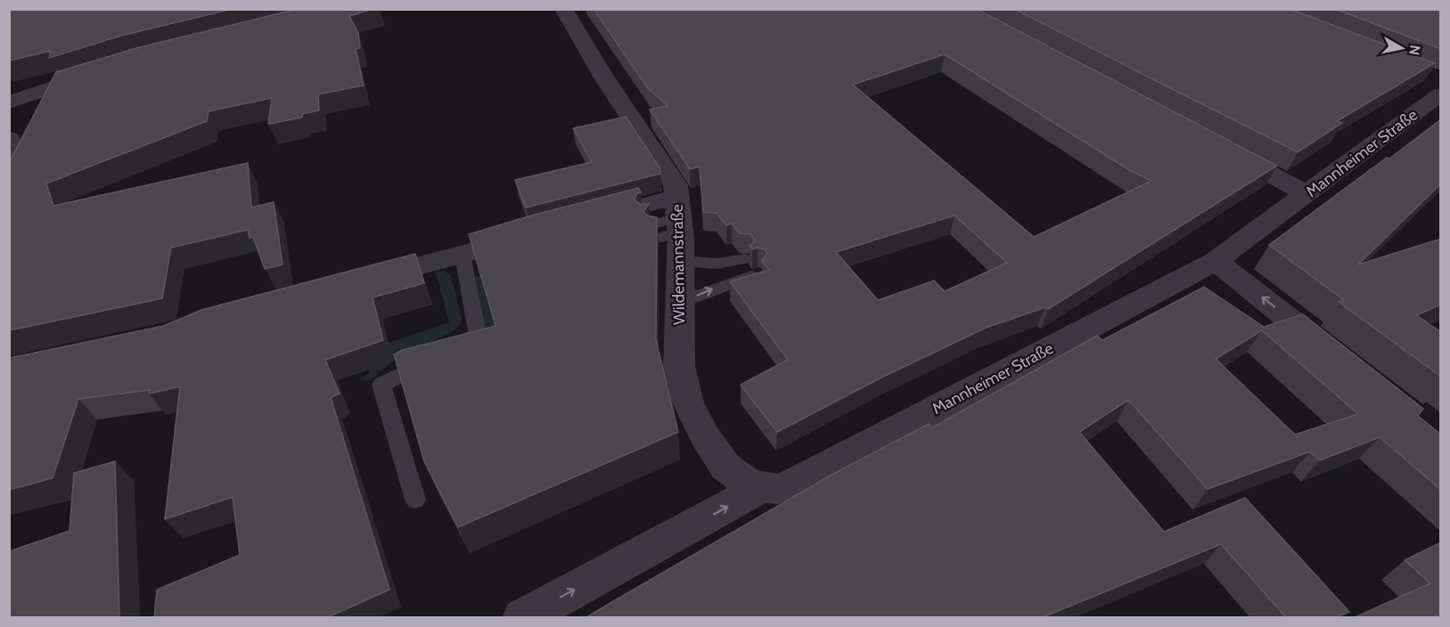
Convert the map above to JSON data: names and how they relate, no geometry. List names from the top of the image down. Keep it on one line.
{"streets":{"street":["Mannheimer Straße","Wildemannstraße"]},"crossings":[["Mannheimer Straße","Wildemannstraße"]],"north":"right"}
